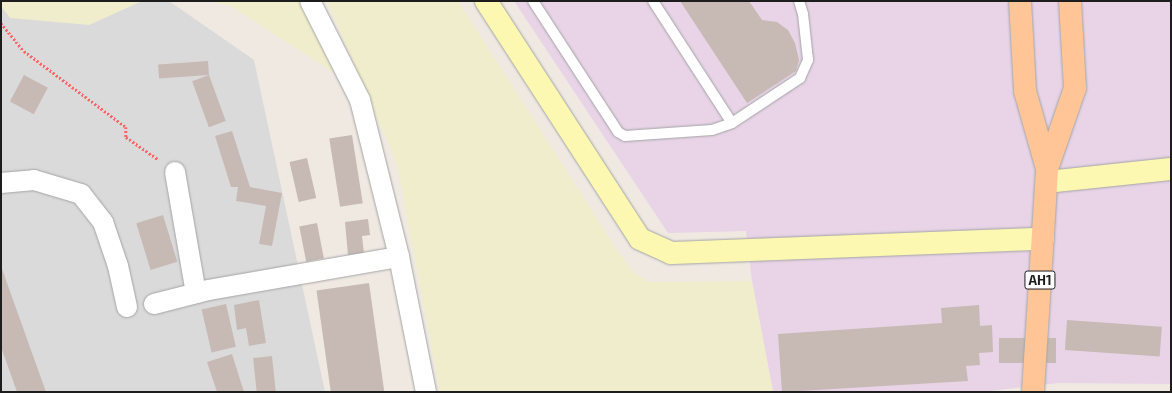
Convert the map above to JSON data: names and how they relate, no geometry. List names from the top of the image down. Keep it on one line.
{"streets":{"main road":["AH1"]}}
